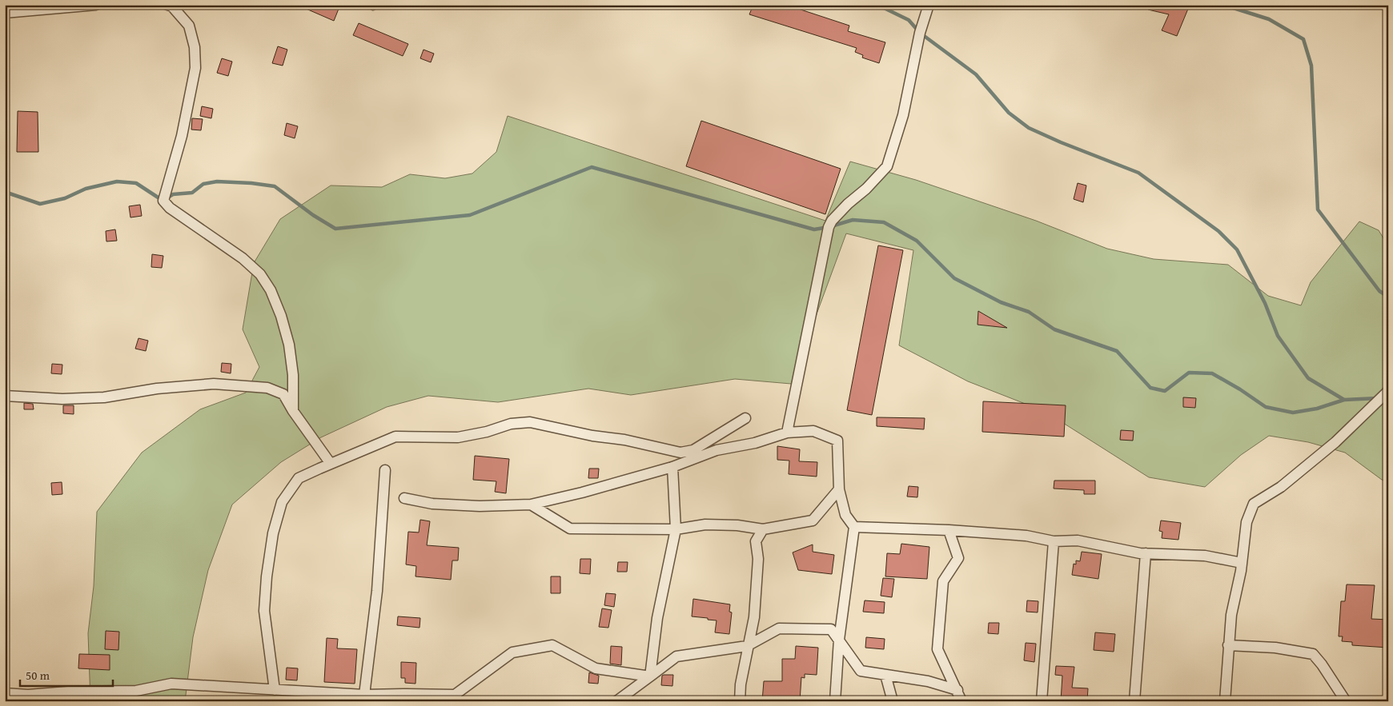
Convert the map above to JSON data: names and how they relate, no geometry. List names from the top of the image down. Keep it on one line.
{"scale_bar":"50 m"}
